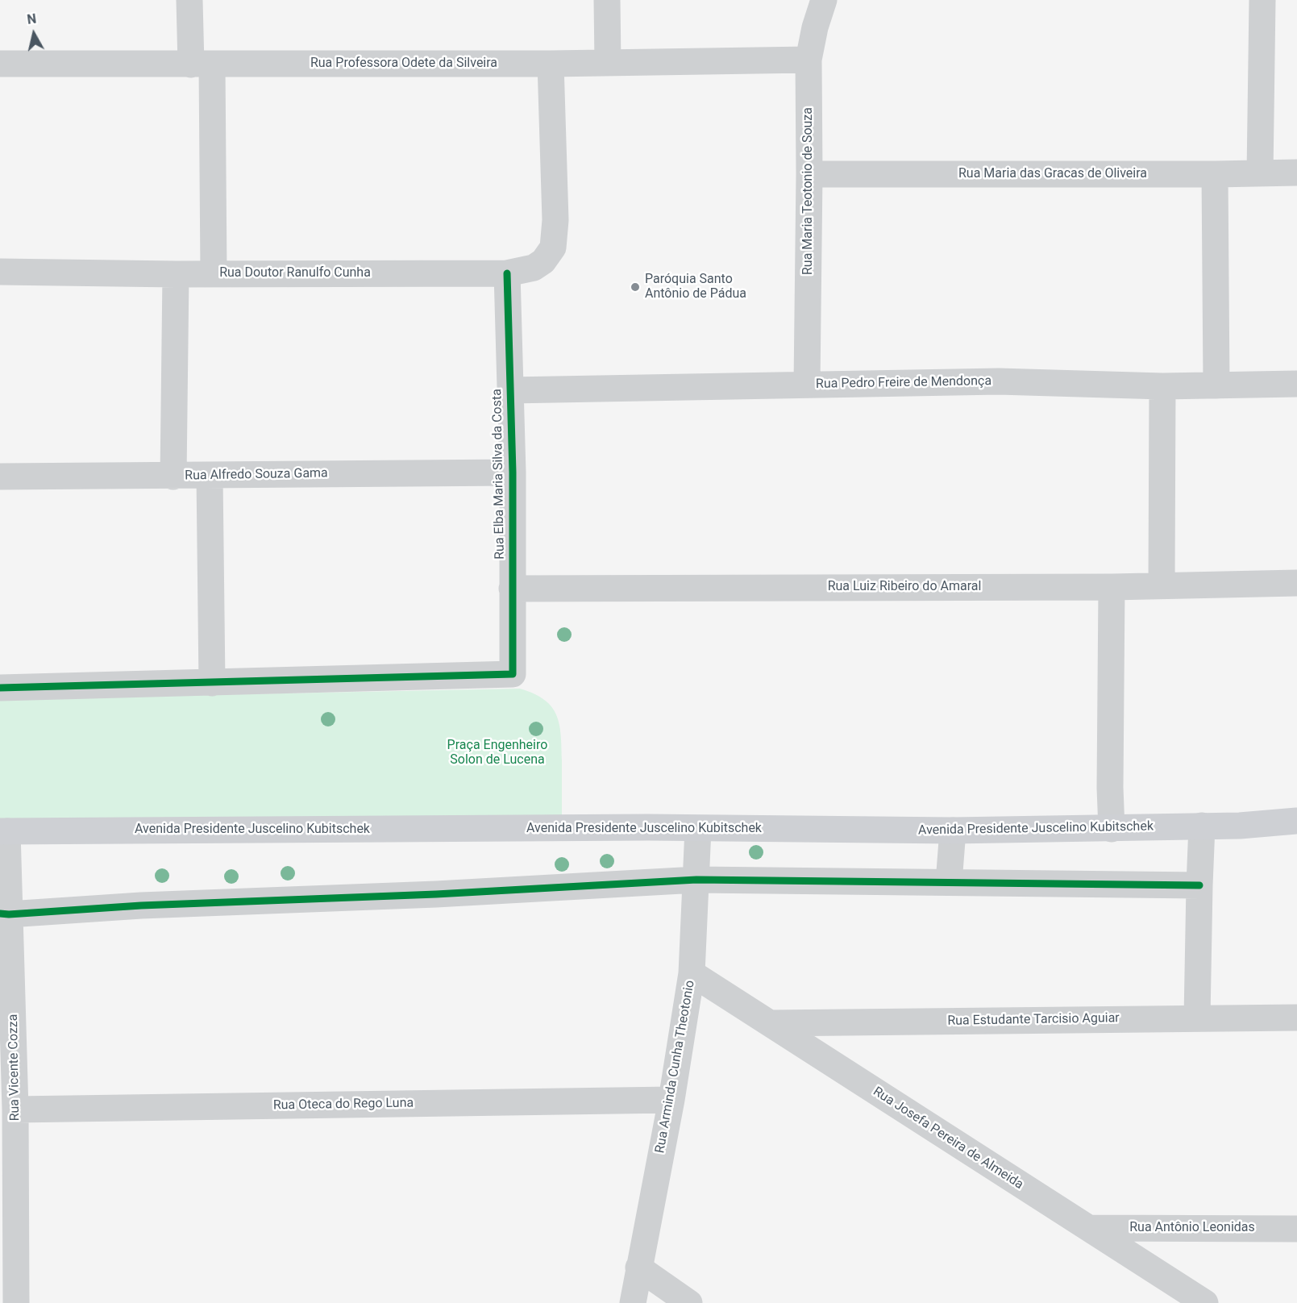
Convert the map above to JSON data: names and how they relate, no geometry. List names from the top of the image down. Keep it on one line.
{"streets":{"main road":["Avenida Presidente Juscelino Kubitschek"],"street":["Rua Professora Odete da Silveira","Rua Maria das Gracas de Oliveira","Rua Maria Teotonio de Souza","Rua Doutor Ranulfo Cunha","Rua Pedro Freire de Mendonça","Rua Elba Maria Silva da Costa","Rua Alfredo Souza Gama","Rua Luiz Ribeiro do Amaral","Rua Estudante Tarcisio Aguiar","Rua Arminda Cunha Theotonio","Rua Vicente Cozza","Rua Oteca do Rego Luna","Rua Josefa Pereira de Almeida","Rua Antônio Leonidas"]},"crossings":[["Rua Professora Odete da Silveira","Rua Maria Teotonio de Souza"],["Rua Professora Odete da Silveira","Rua Doutor Ranulfo Cunha"],["Rua Maria das Gracas de Oliveira","Rua Maria Teotonio de Souza"],["Rua Maria Teotonio de Souza","Rua Pedro Freire de Mendonça"],["Rua Doutor Ranulfo Cunha","Rua Elba Maria Silva da Costa"],["Rua Pedro Freire de Mendonça","Rua Elba Maria Silva da Costa"],["Rua Elba Maria Silva da Costa","Rua Alfredo Souza Gama"],["Rua Elba Maria Silva da Costa","Rua Luiz Ribeiro do Amaral"],["Avenida Presidente Juscelino Kubitschek","Rua Arminda Cunha Theotonio"],["Avenida Presidente Juscelino Kubitschek","Rua Vicente Cozza"],["Rua Estudante Tarcisio Aguiar","Rua Josefa Pereira de Almeida"],["Rua Arminda Cunha Theotonio","Rua Oteca do Rego Luna"],["Rua Arminda Cunha Theotonio","Rua Josefa Pereira de Almeida"],["Rua Vicente Cozza","Rua Oteca do Rego Luna"],["Rua Josefa Pereira de Almeida","Rua Antônio Leonidas"]],"parks":["Praça Engenheiro Solon de Lucena"],"places":["Paróquia Santo Antônio de Pádua"],"north":"top"}
